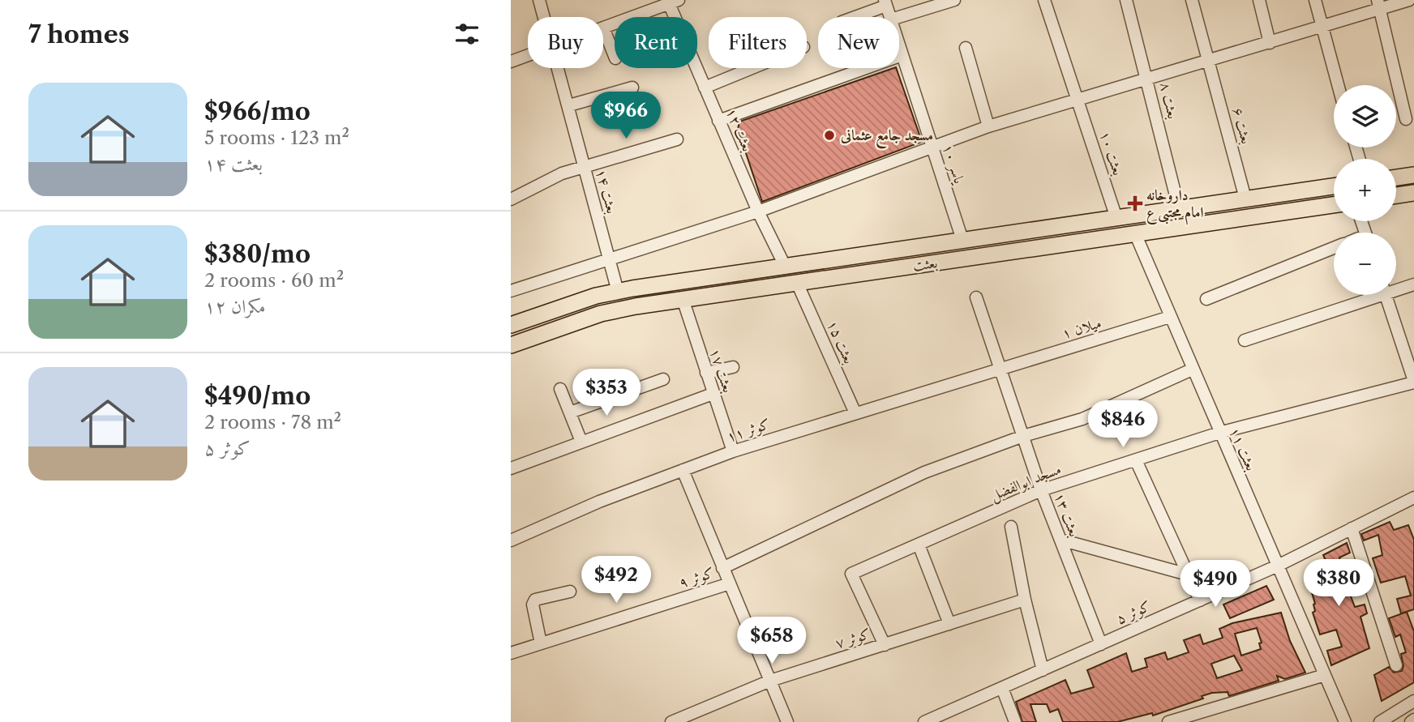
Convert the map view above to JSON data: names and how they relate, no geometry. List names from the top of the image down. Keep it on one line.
{"streets":{"main road":["بعثت"],"street":["بعثت ۸","بعثت ۶","بعثت ۱۲","بعثت ۱۰","یاسر ۱۰","بعثت ۱۴","میلان ۱","بعثت ۱۵","بعثت ۱۷","کوثر ۱۱","بعثت ۱۱","مسجد ابوالفضل","بعثت ۱۳","کوثر ۹","کوثر ۵","کوثر ۷"]},"crossings":[["بعثت ۸","بعثت"],["بعثت ۶","بعثت"],["بعثت ۱۲","بعثت"],["بعثت ۱۰","بعثت"],["یاسر ۱۰","بعثت"],["بعثت ۱۴","بعثت"],["بعثت","بعثت ۱۵"],["بعثت","بعثت ۱۷"],["بعثت","بعثت ۱۱"],["میلان ۱","کوثر ۱۱"],["میلان ۱","بعثت ۱۱"],["میلان ۱","بعثت ۱۳"],["بعثت ۱۵","کوثر ۱۱"],["بعثت ۱۷","کوثر ۱۱"],["کوثر ۱۱","بعثت ۱۳"],["بعثت ۱۱","مسجد ابوالفضل"],["بعثت ۱۱","کوثر ۵"],["مسجد ابوالفضل","بعثت ۱۳"],["مسجد ابوالفضل","کوثر ۷"],["بعثت ۱۳","کوثر ۵"]],"places":{"other":["مسجد جامع عثمانی"],"health":["داروخانه امام مجتبی ع"]},"page":{"heading":"7 homes","chip":["Buy","Rent","Filters","New"],"list":[{"name":"$966/mo","note":"5 rooms · 123 m² · بعثت ۱۴"},{"name":"$380/mo","note":"2 rooms · 60 m² · مکران ۱۲"},{"name":"$490/mo","note":"2 rooms · 78 m² · کوثر ۵"}],"map_buttons":["+","−"],"price":["$966","$353","$846","$492","$380","$490","$658"]}}
